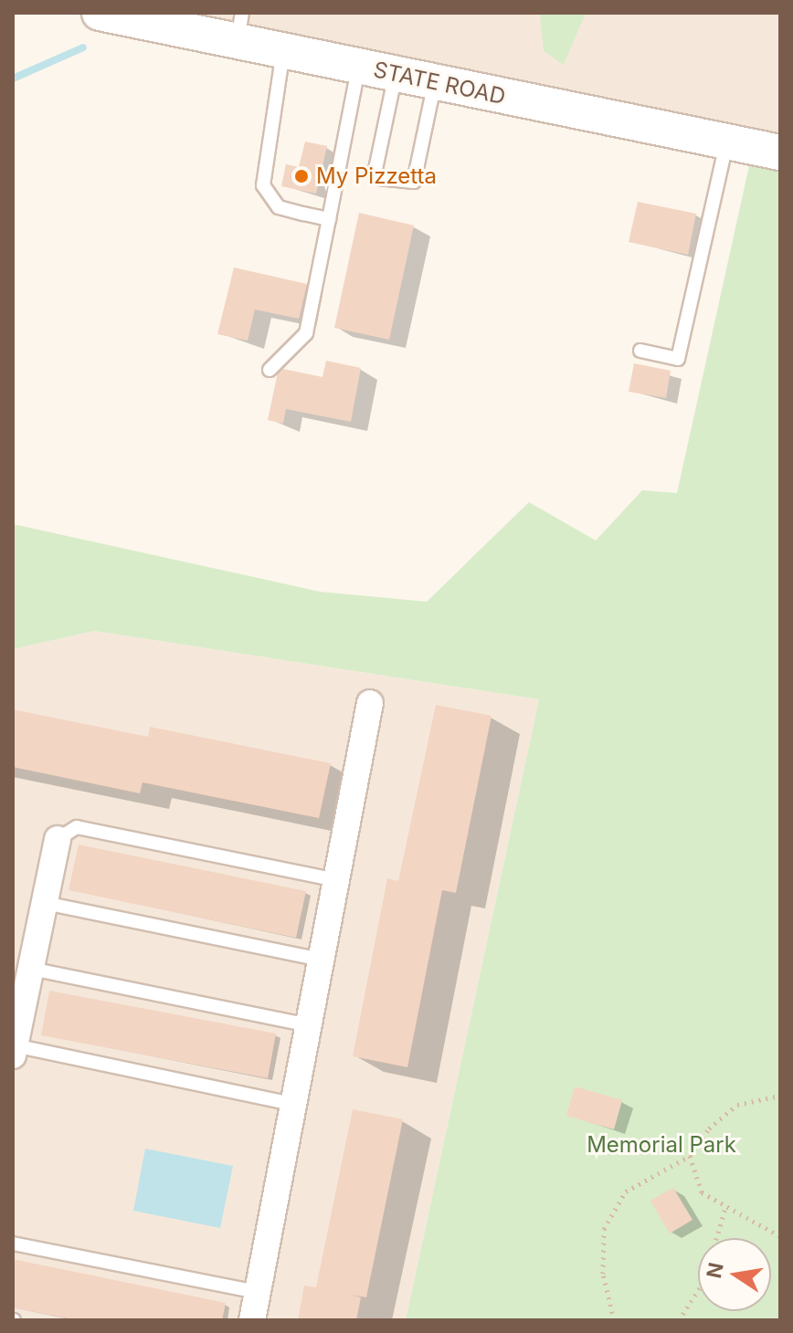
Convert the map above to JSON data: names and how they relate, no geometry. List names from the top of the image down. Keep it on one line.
{"streets":{"main road":["STATE ROAD"]},"parks":["Memorial Park"],"places":["My Pizzetta"],"north":"left"}
